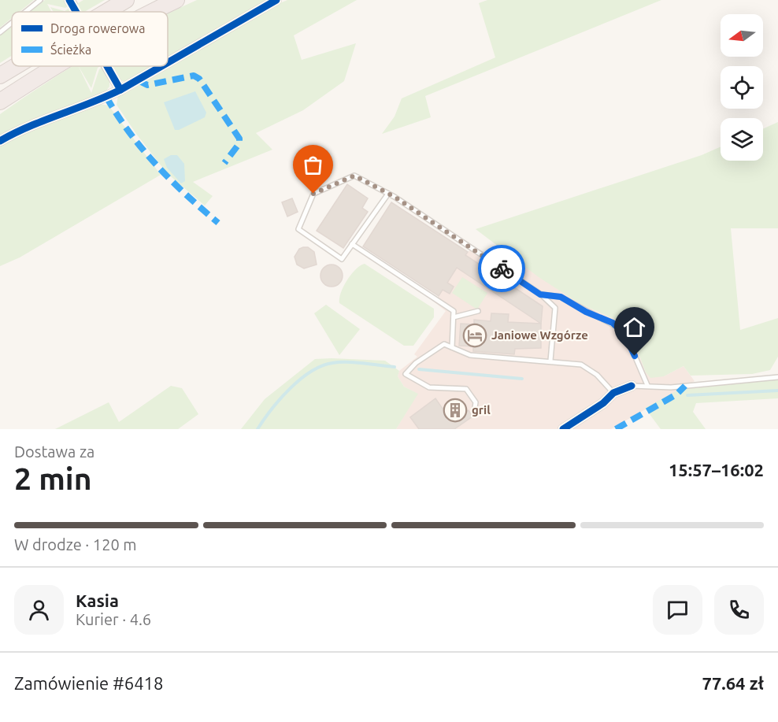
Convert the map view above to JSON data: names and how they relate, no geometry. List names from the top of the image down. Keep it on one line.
{"places":{"hotel":["Janiowe Wzgórze"],"building":["gril"]},"legend":["Droga rowerowa","Ścieżka"],"north":"left","page":{"heading":["2 min","Dostawa za","15:57–16:02"],"panel":["Kasia","Kurier · 4.6","Zamówienie #6418","77.64 zł"],"bar":"W drodze · 120 m"}}
